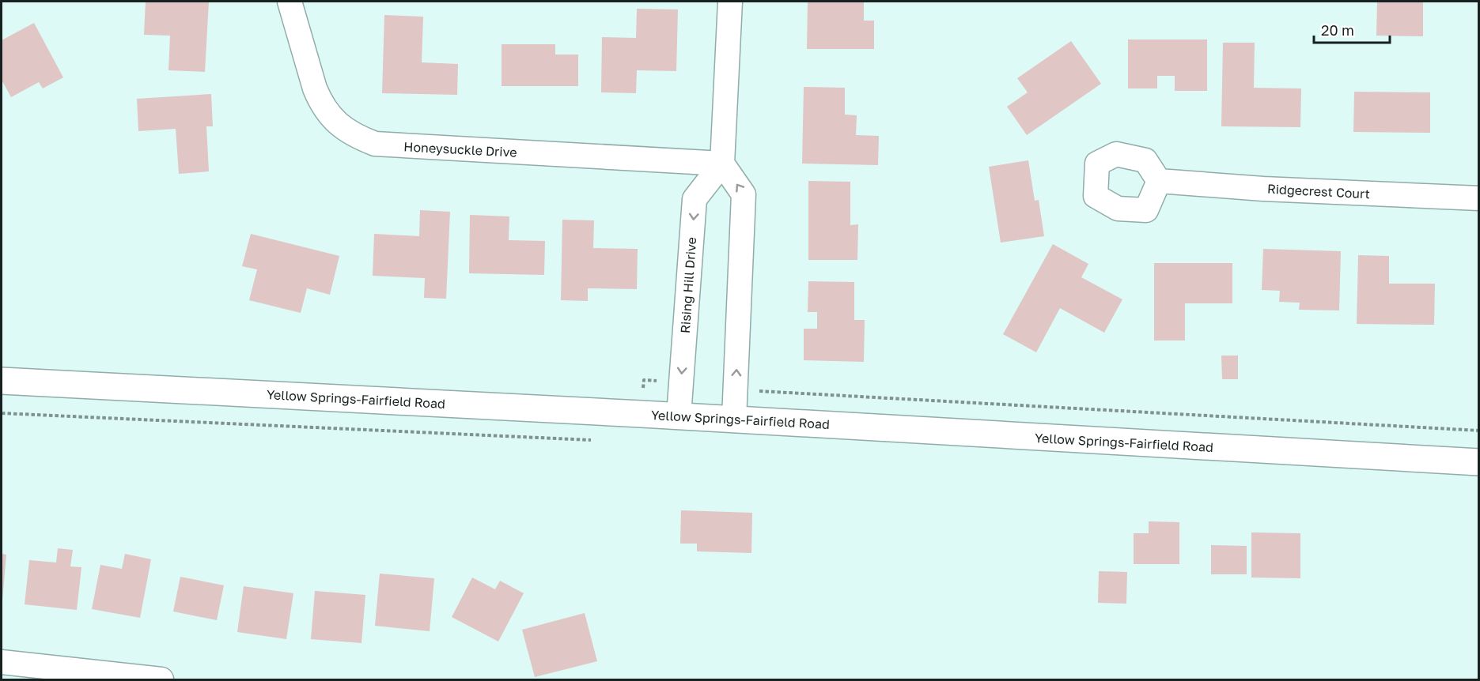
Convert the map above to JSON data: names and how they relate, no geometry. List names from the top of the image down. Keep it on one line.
{"streets":{"main road":["Yellow Springs-Fairfield Road"],"street":["Honeysuckle Drive","Ridgecrest Court","Rising Hill Drive"]},"crossings":[["Honeysuckle Drive","Rising Hill Drive"],["Rising Hill Drive","Yellow Springs-Fairfield Road"]],"scale_bar":"20 m"}
